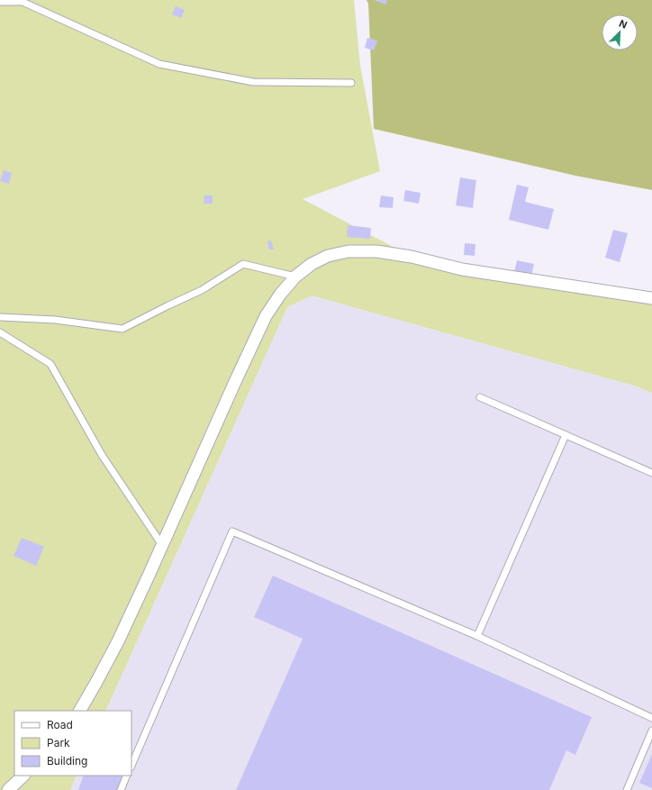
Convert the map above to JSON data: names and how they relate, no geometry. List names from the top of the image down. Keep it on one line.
{"legend":["Road","Park","Building"],"north":"top right"}
